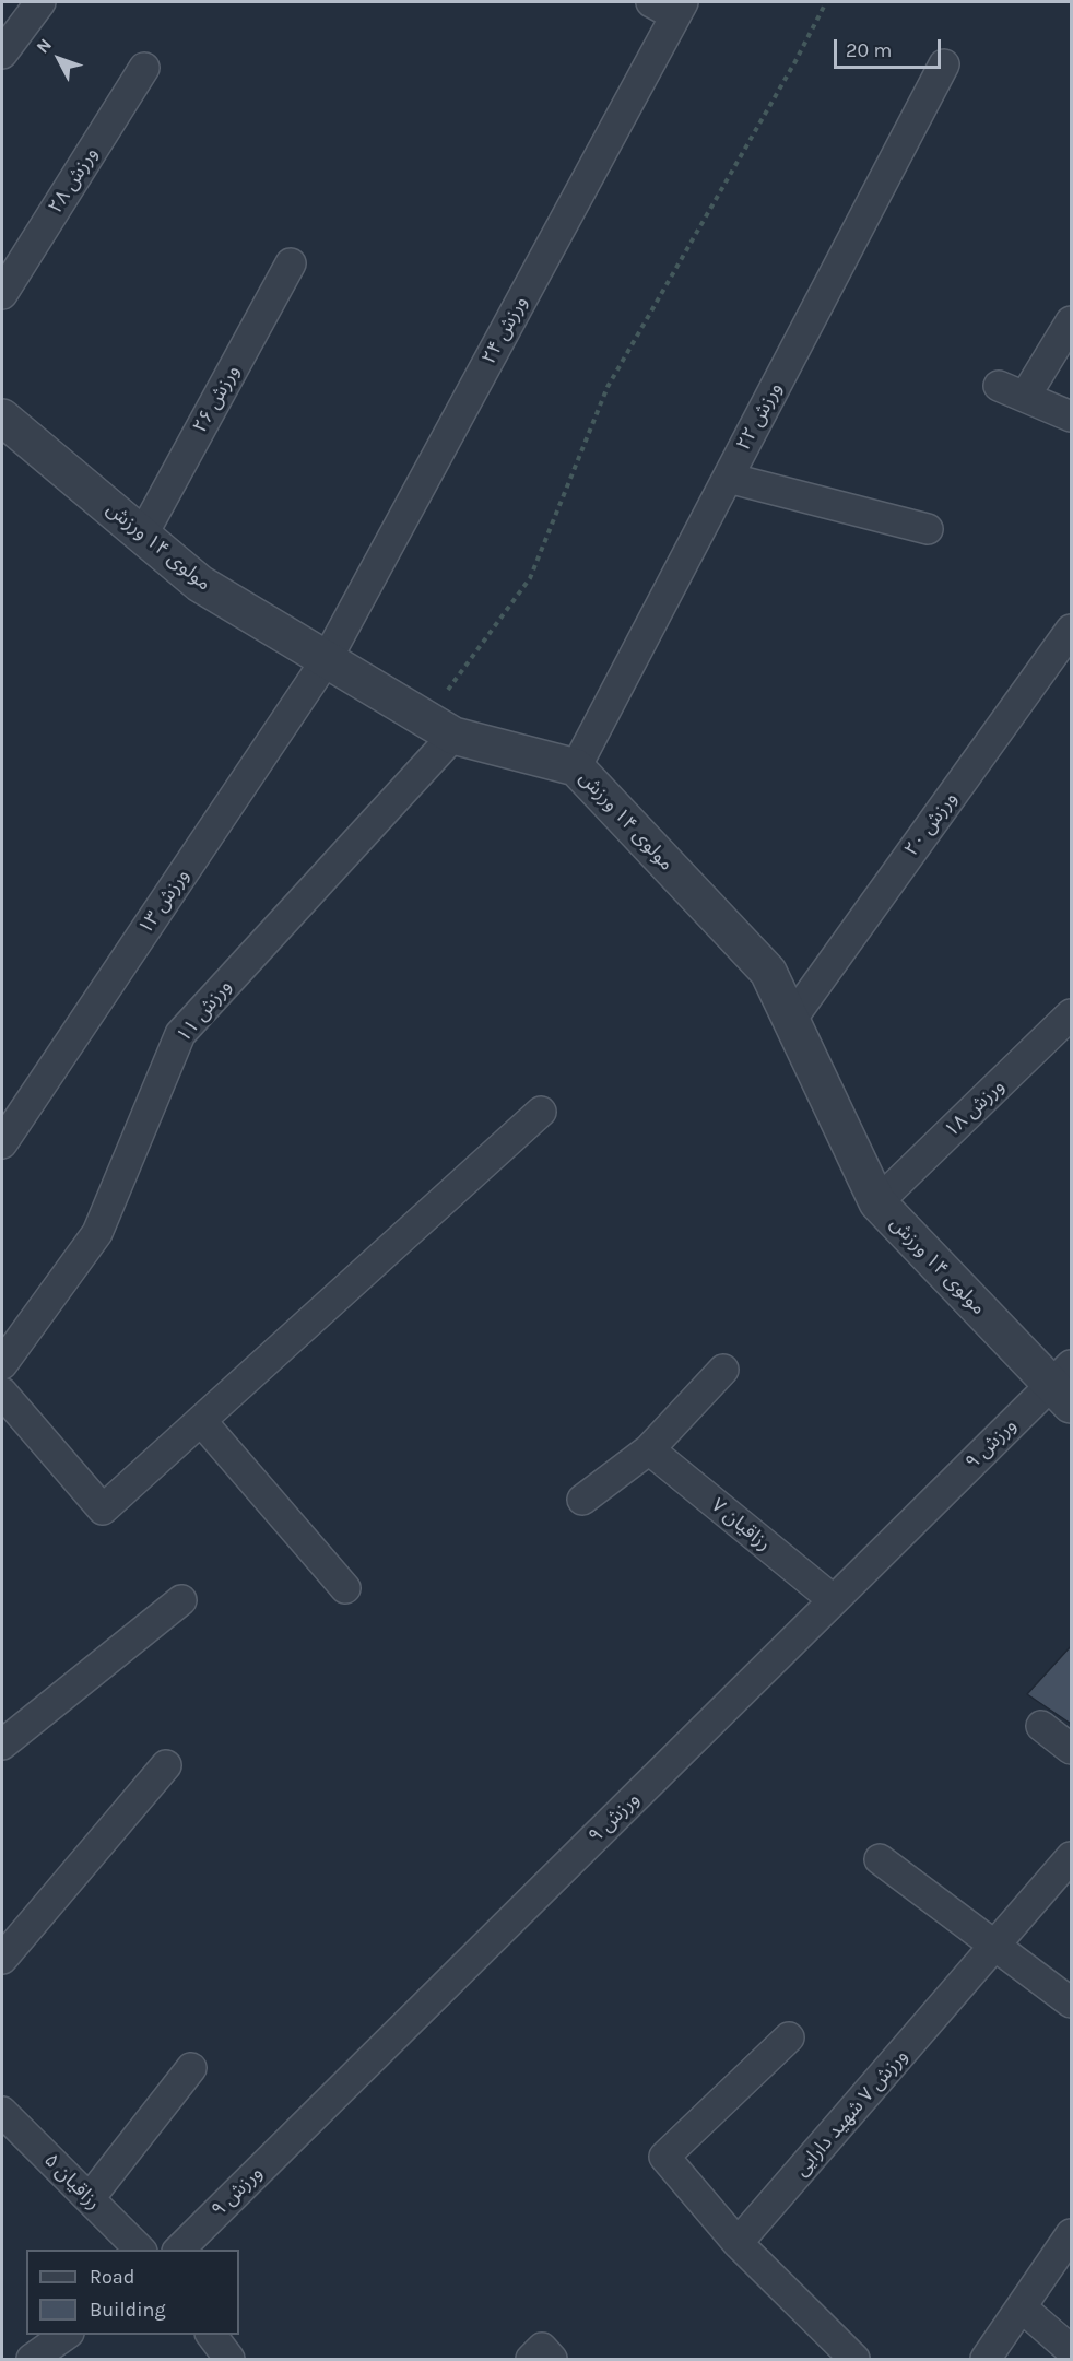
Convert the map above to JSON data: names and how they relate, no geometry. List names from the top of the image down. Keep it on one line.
{"streets":{"street":["ورزش ۲۸","ورزش ۲۴","ورزش ۲۶","ورزش ۲۲","مولوی ۱۴ ورزش","ورزش ۲۰","ورزش ۱۳","ورزش ۱۱","ورزش ۱۸","ورزش ۹","رزاقیان ۷","ورزش ۷ شهید دارایی","رزاقیان ۵"]},"crossings":[["ورزش ۲۴","مولوی ۱۴ ورزش"],["ورزش ۲۴","ورزش ۱۳"],["ورزش ۲۶","مولوی ۱۴ ورزش"],["ورزش ۲۲","مولوی ۱۴ ورزش"],["مولوی ۱۴ ورزش","ورزش ۲۰"],["مولوی ۱۴ ورزش","ورزش ۱۳"],["مولوی ۱۴ ورزش","ورزش ۱۱"],["مولوی ۱۴ ورزش","ورزش ۱۸"],["مولوی ۱۴ ورزش","ورزش ۹"],["ورزش ۹","رزاقیان ۷"]],"legend":["Road","Building"],"scale_bar":"20 m","north":"top left"}
